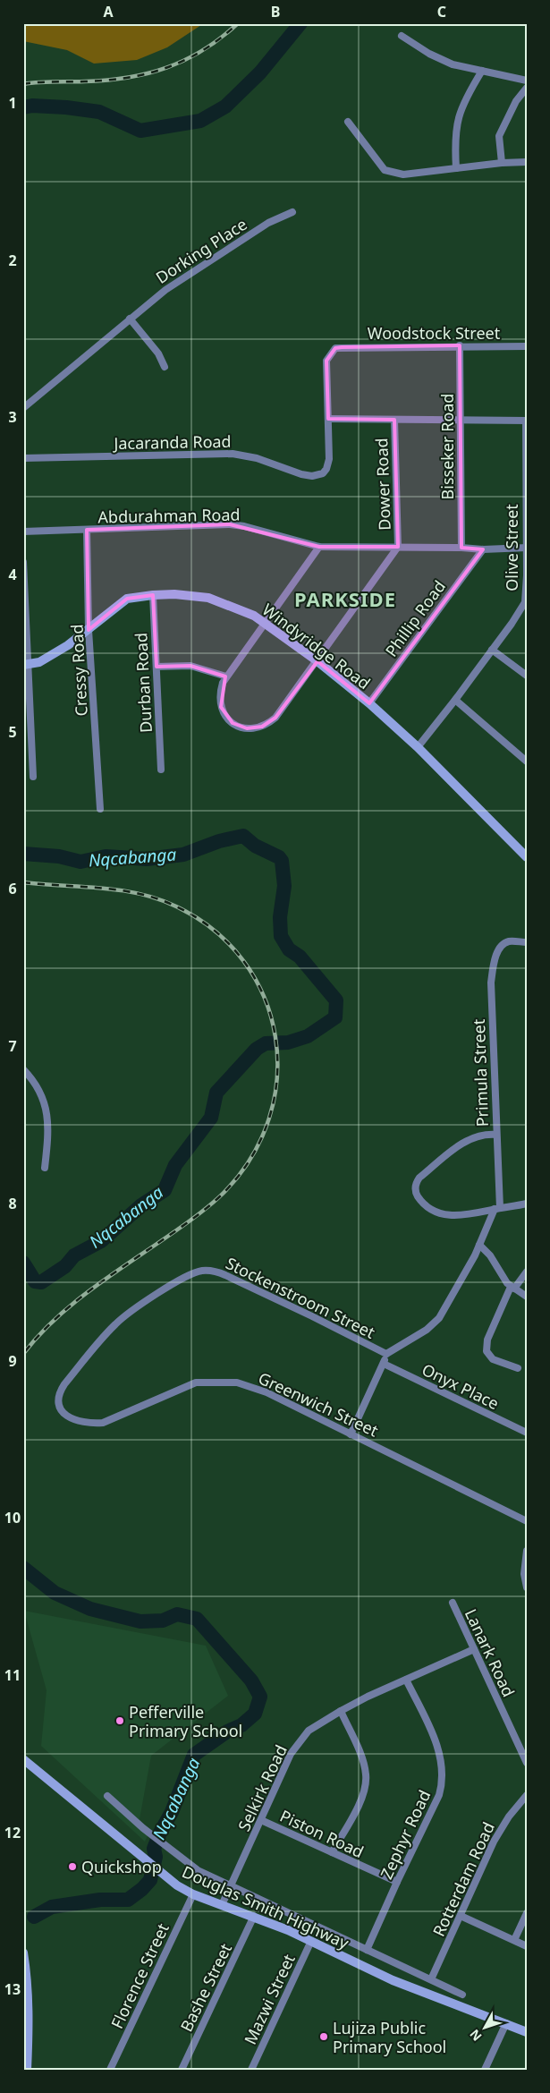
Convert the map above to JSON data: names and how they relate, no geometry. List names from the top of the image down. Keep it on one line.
{"streets":{"street":["Dorking Place","Woodstock Street","Jacaranda Road","Bisseker Road","Dower Road","Abdurahman Road","Olive Street","Phillip Road","Windyridge Road","Cressy Road","Durban Road","Primula Street","Stockenstroom Street","Onyx Place","Greenwich Street","Lanark Road","Selkirk Road","Piston Road","Zephyr Road","Rotterdam Road","Douglas Smith Highway","Florence Street","Bashe Street","Mazwi Street"]},"crossings":[["Woodstock Street","Jacaranda Road"],["Woodstock Street","Bisseker Road"],["Bisseker Road","Abdurahman Road"],["Dower Road","Abdurahman Road"],["Abdurahman Road","Olive Street"],["Abdurahman Road","Phillip Road"],["Abdurahman Road","Cressy Road"],["Olive Street","Windyridge Road"],["Phillip Road","Windyridge Road"],["Windyridge Road","Cressy Road"],["Windyridge Road","Durban Road"],["Stockenstroom Street","Greenwich Street"],["Lanark Road","Selkirk Road"],["Selkirk Road","Piston Road"],["Selkirk Road","Zephyr Road"],["Selkirk Road","Douglas Smith Highway"],["Piston Road","Zephyr Road"],["Douglas Smith Highway","Florence Street"],["Douglas Smith Highway","Bashe Street"],["Douglas Smith Highway","Mazwi Street"]],"districts":["PARKSIDE"],"water":["Nqcabanga"],"places":["Pefferville Primary School","Quickshop","Lujiza Public Primary School"],"north":"bottom left","grid":{"columns":["A","B","C"],"rows":["1","2","3","4","5","6","7","8","9","10","11","12","13"]}}
